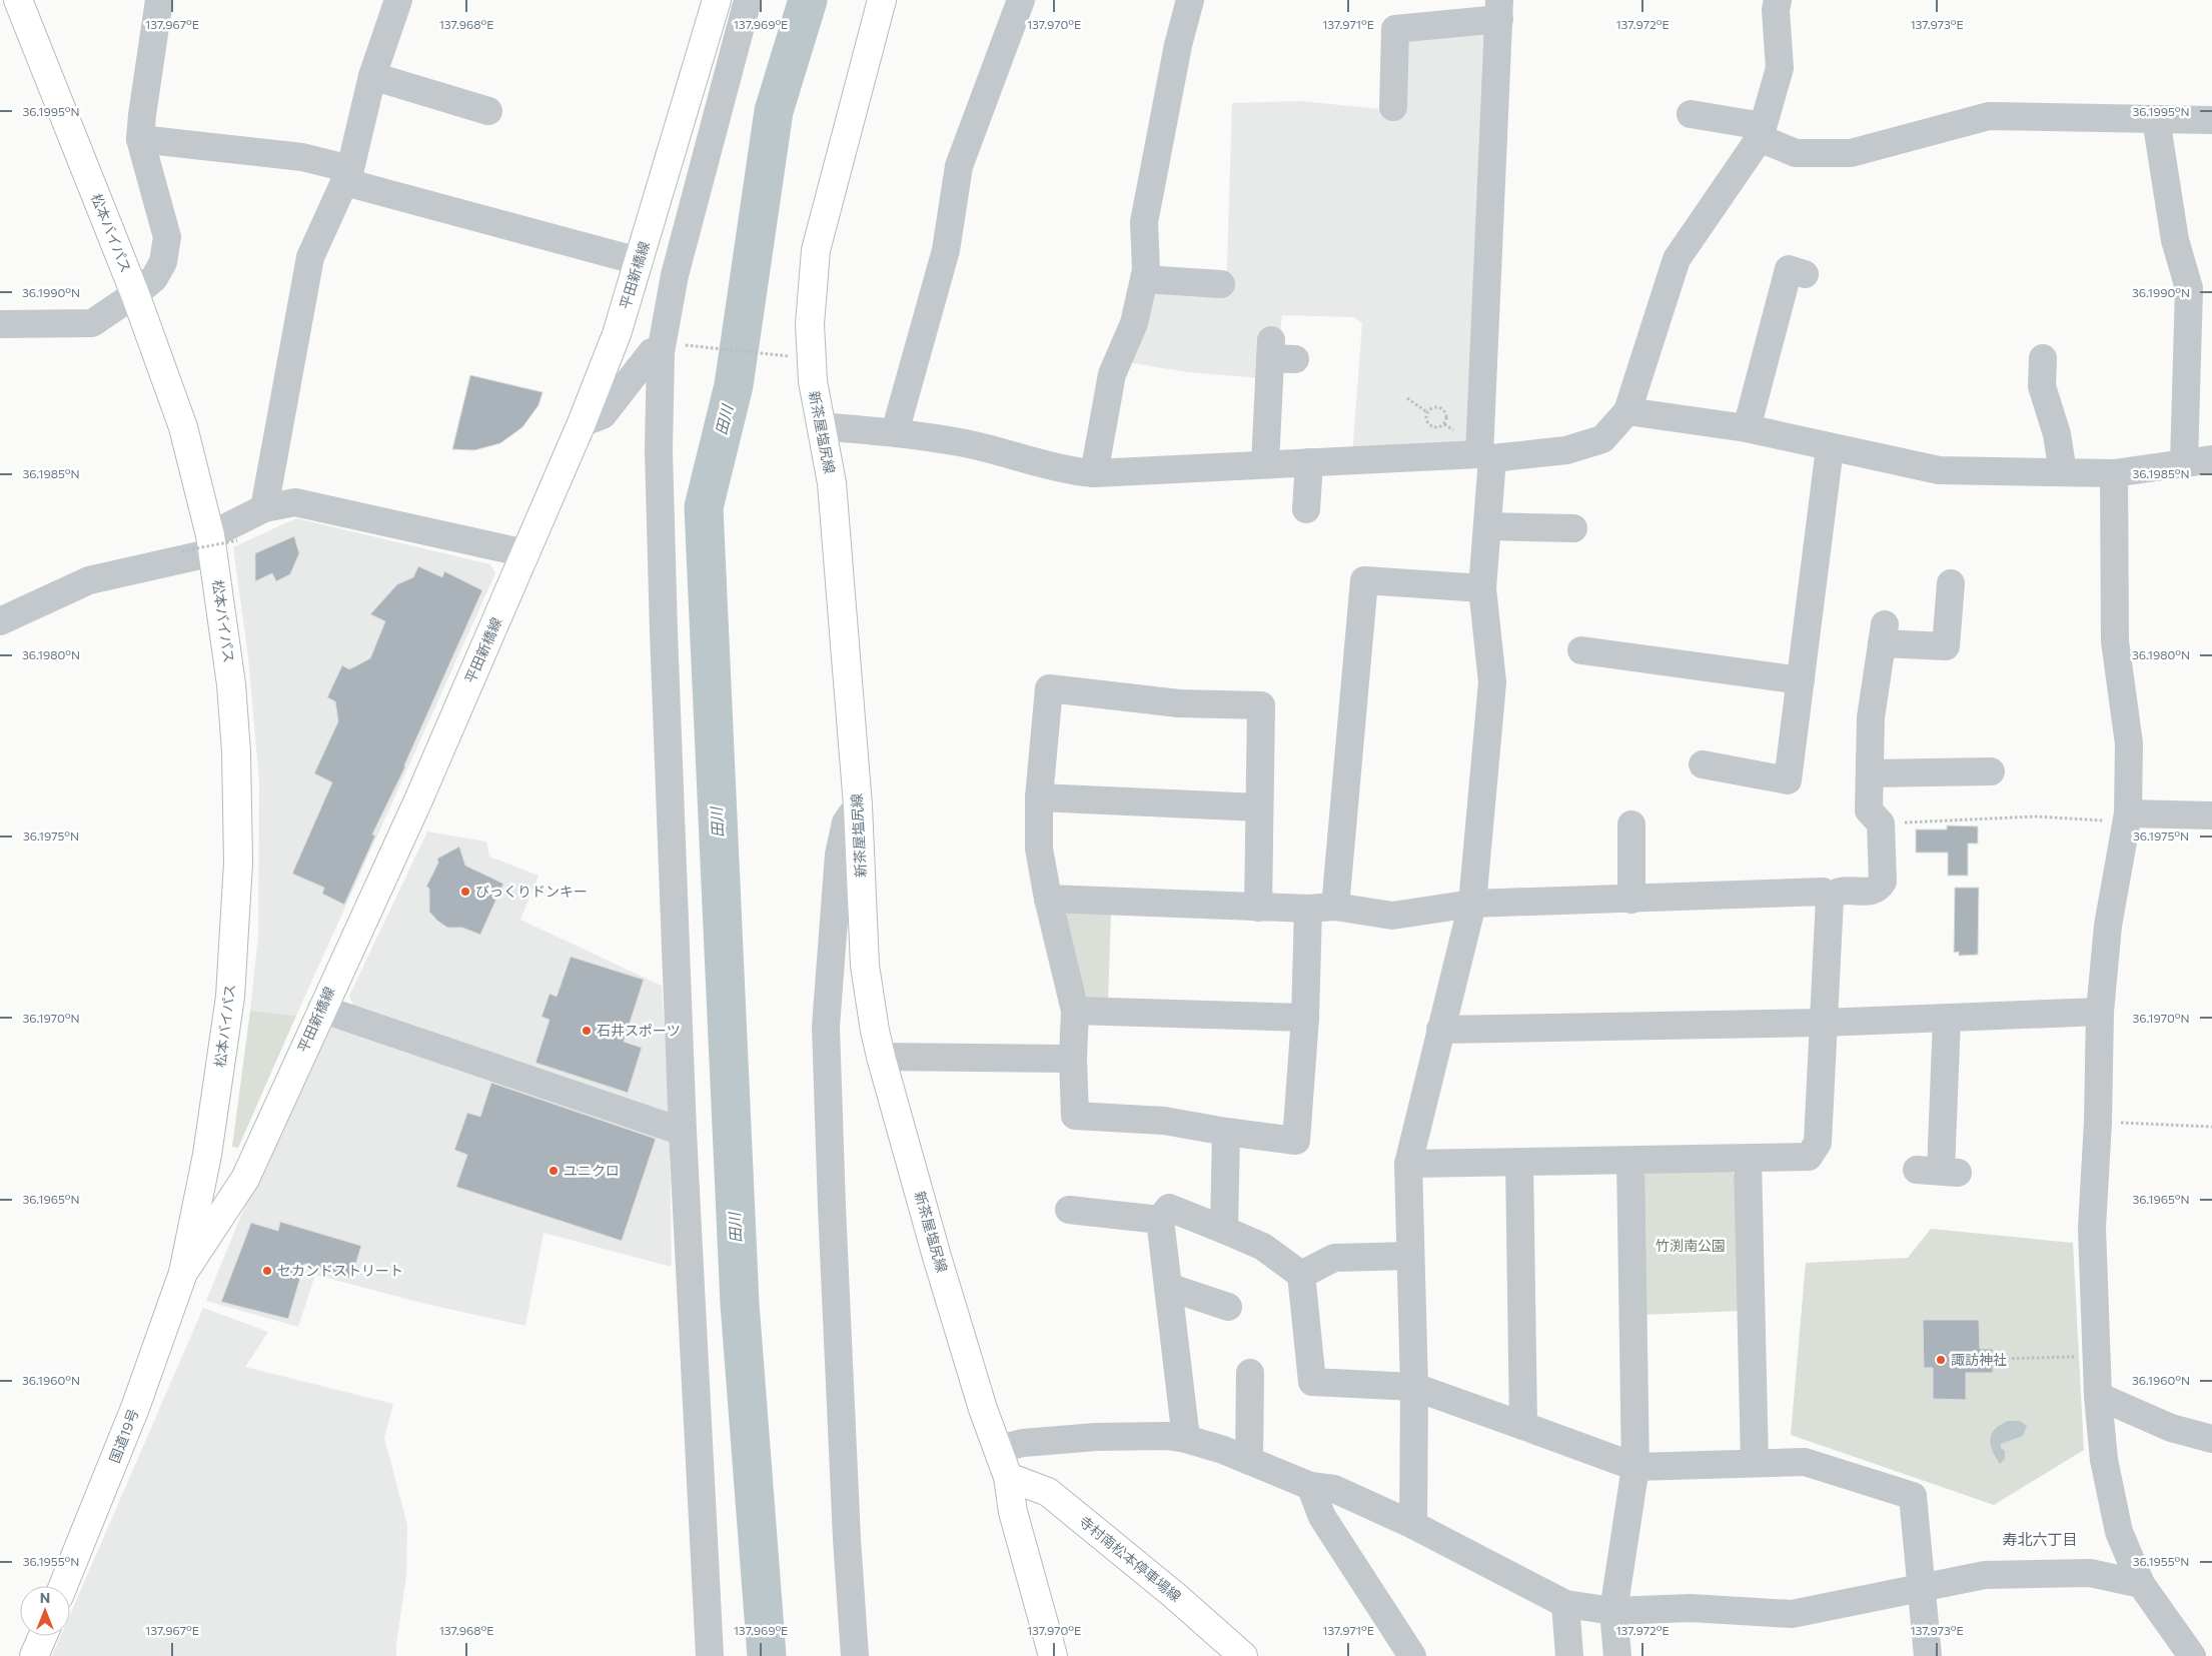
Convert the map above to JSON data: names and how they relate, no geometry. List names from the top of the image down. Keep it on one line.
{"streets":{"main road":["松本バイパス","平田新橋線","新茶屋塩尻線","国道19号","寺村南松本停車場線"]},"crossings":[["松本バイパス","平田新橋線"],["松本バイパス","国道19号"],["平田新橋線","国道19号"],["新茶屋塩尻線","寺村南松本停車場線"]],"districts":["寿北六丁目"],"water":["田川"],"parks":["竹渕南公園"],"places":["びっくりドンキー","石井スポーツ","ユニクロ","セカンドストリート","諏訪神社"],"north":"top","coordinates":["137.967°E","137.968°E","137.969°E","137.970°E","137.971°E","137.972°E","137.973°E","36.1995°N","36.1990°N","36.1985°N","36.1980°N","36.1975°N","36.1970°N","36.1965°N","36.1960°N","36.1955°N"]}
